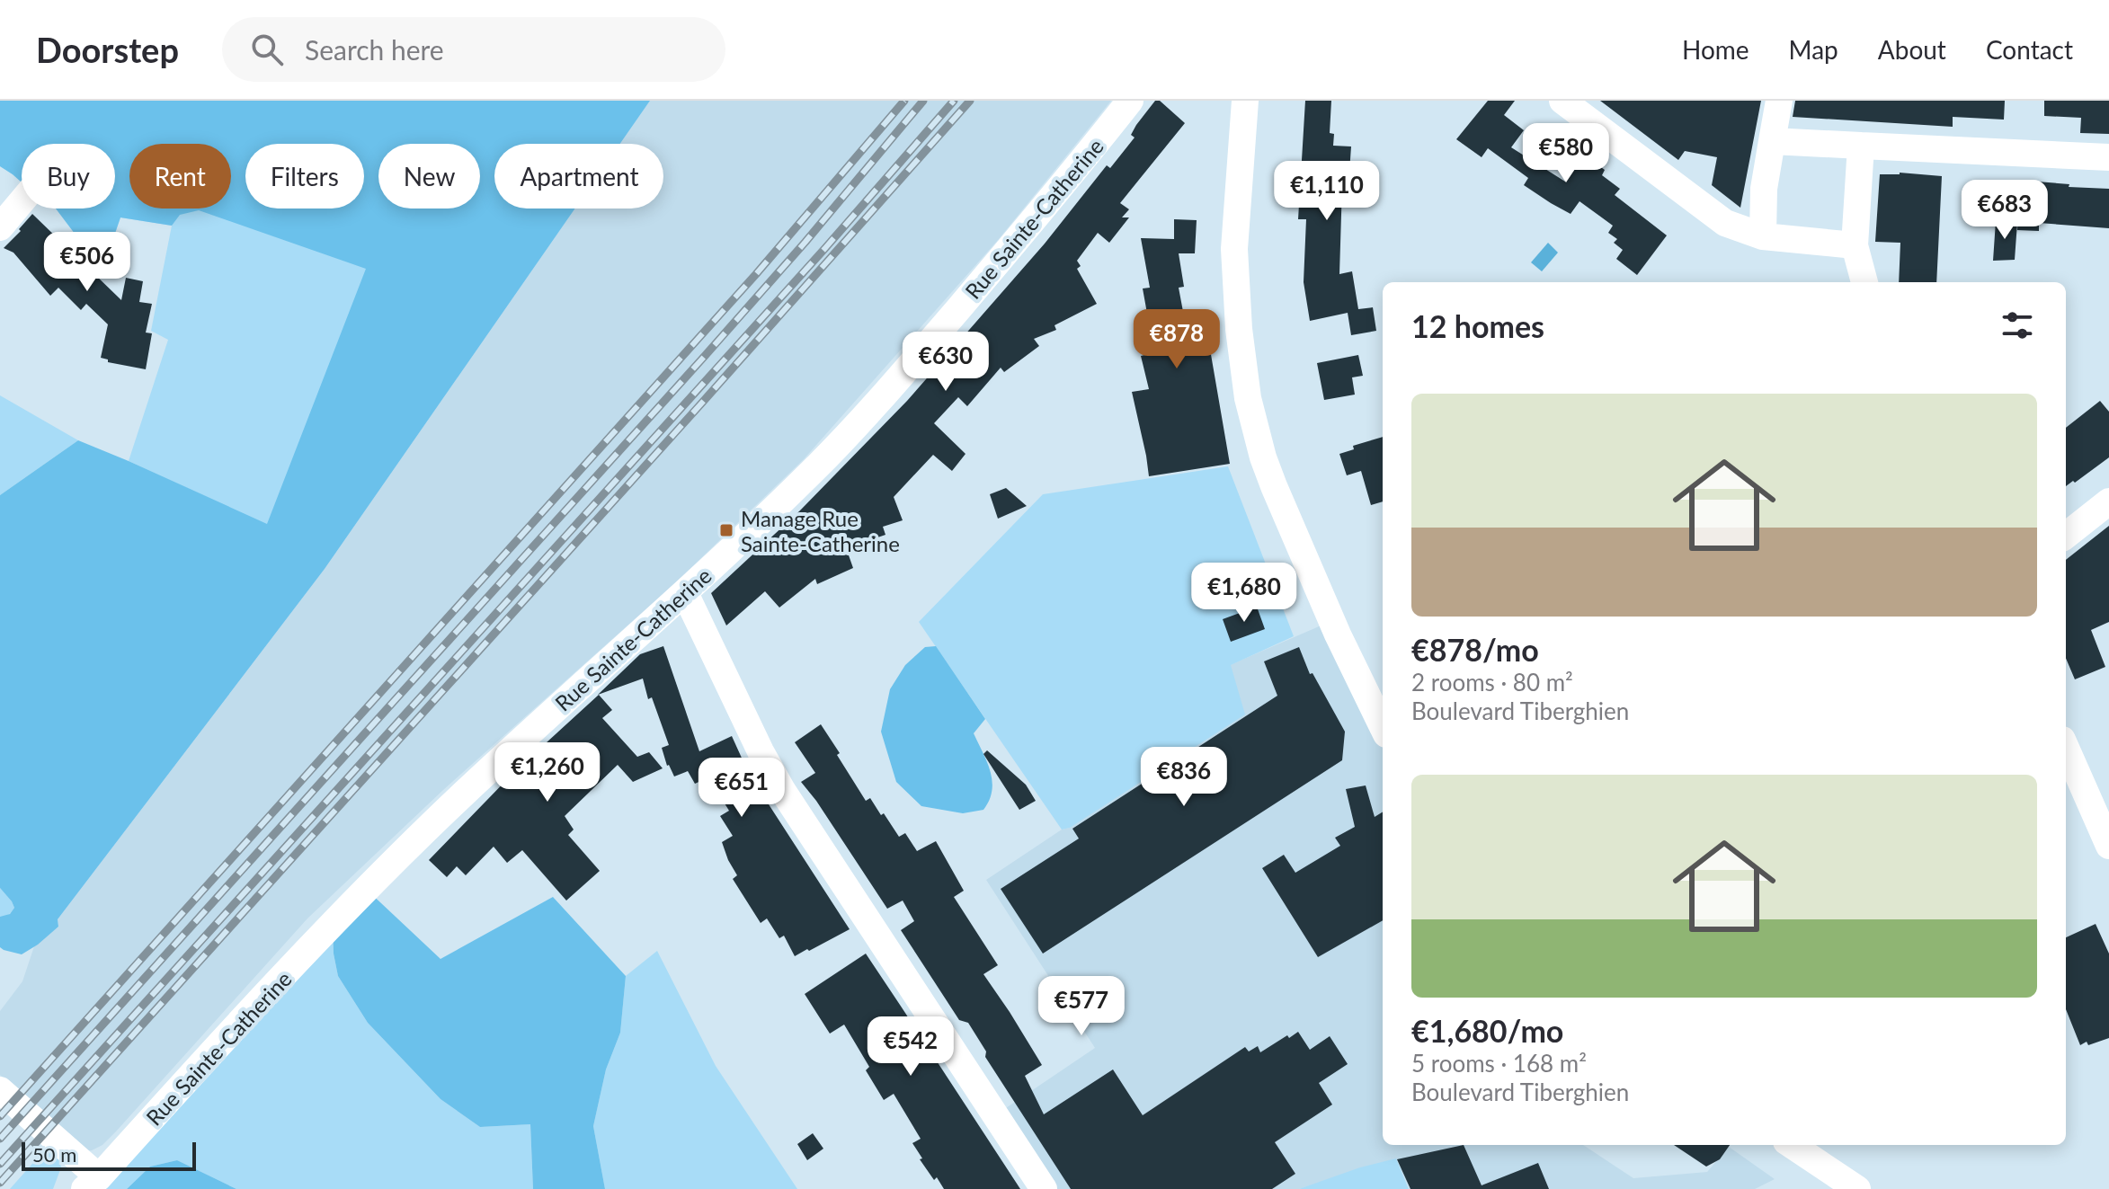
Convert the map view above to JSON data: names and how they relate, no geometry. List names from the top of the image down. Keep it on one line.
{"streets":{"street":["Rue Sainte-Catherine"]},"places":{"transit":["Manage Rue Sainte-Catherine"]},"scale_bar":"50 m","page":{"header":"Doorstep","search":"Search here","nav":["Home","Map","About","Contact"],"price":["€580","€1,110","€683","€506","€878","€630","€1,680","€1,260","€836","€651","€577","€542"],"chip":["Buy","Rent","Filters","New","Apartment"],"heading":"12 homes","list":[{"name":"€878/mo","note":"2 rooms · 80 m² · Boulevard Tiberghien"},{"name":"€1,680/mo","note":"5 rooms · 168 m² · Boulevard Tiberghien"}],"scale":"50 m"}}
